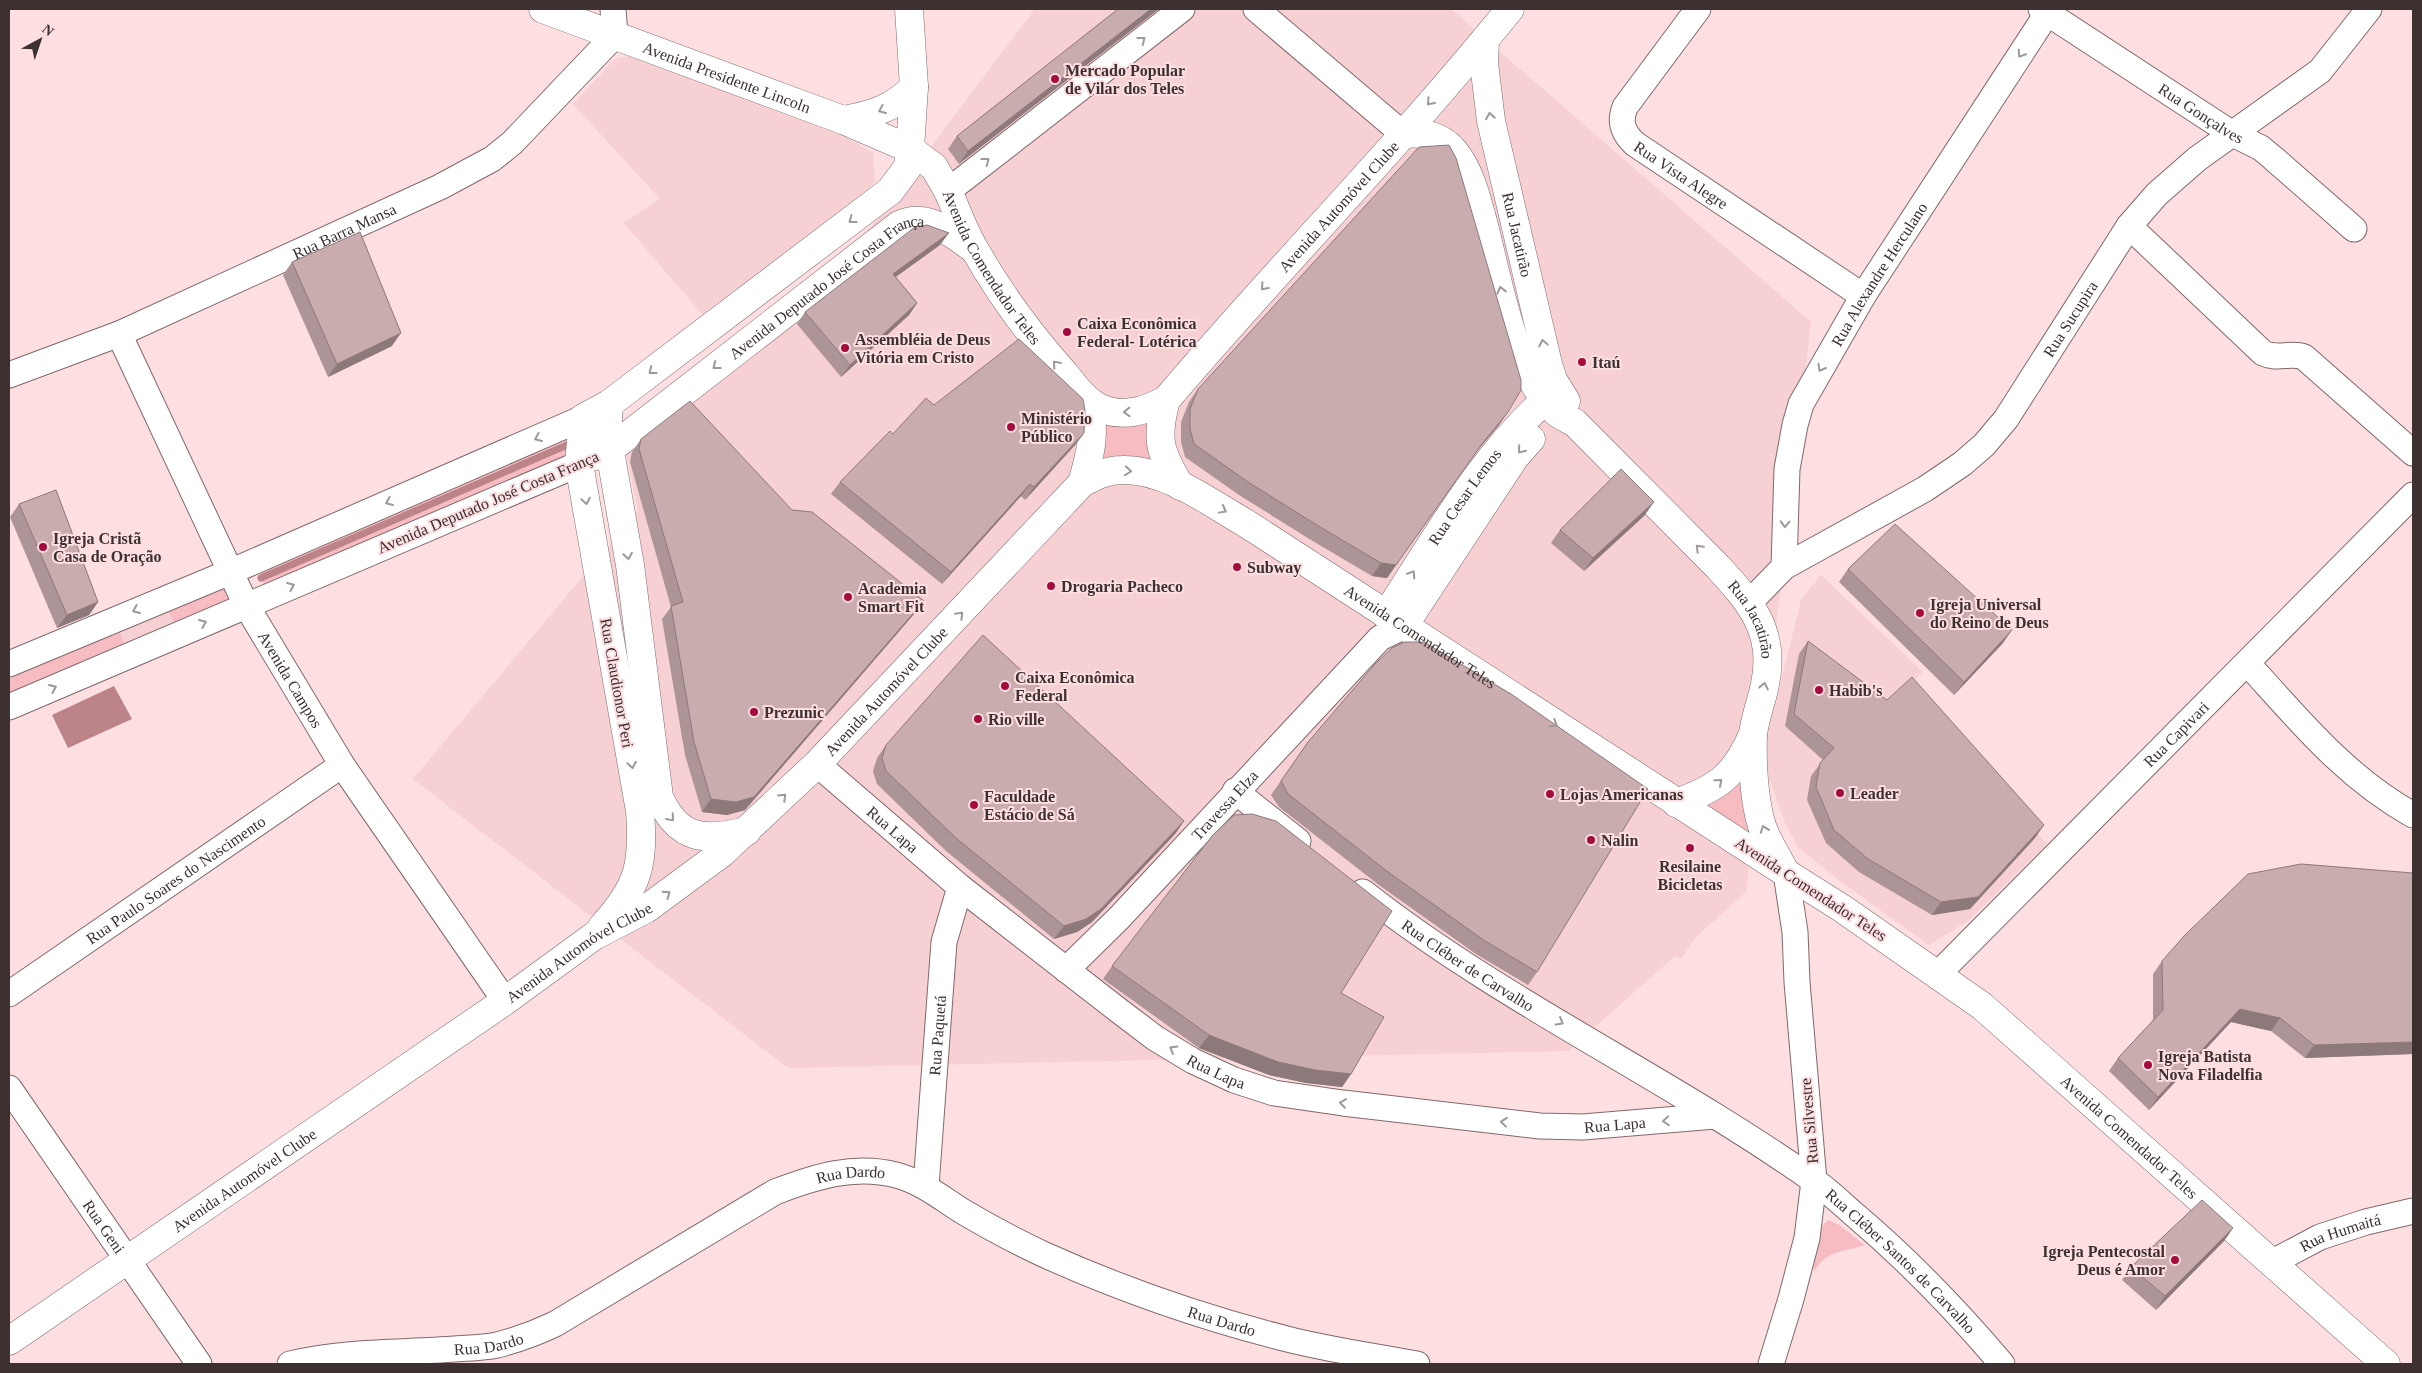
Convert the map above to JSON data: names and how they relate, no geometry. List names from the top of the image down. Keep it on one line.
{"streets":{"main road":["Avenida Presidente Lincoln","Avenida Automóvel Clube","Rua Jacatirão","Avenida Comendador Teles","Avenida Deputado José Costa França","Rua Cesar Lemos","Rua Claudionor Peri"],"street":["Rua Gonçalves","Rua Vista Alegre","Rua Barra Mansa","Rua Alexandre Herculano","Rua Sucupira","Avenida Campos","Rua Capivari","Travessa Elza","Rua Lapa","Rua Paulo Soares do Nascimento","Rua Cléber de Carvalho","Rua Paquetá","Rua Silvestre","Rua Dardo","Rua Geni","Rua Humaitá","Rua Cléber Santos de Carvalho"]},"crossings":[["Avenida Presidente Lincoln","Rua Barra Mansa"],["Avenida Presidente Lincoln","Avenida Comendador Teles"],["Rua Gonçalves","Rua Alexandre Herculano"],["Rua Gonçalves","Rua Sucupira"],["Rua Vista Alegre","Rua Alexandre Herculano"],["Avenida Automóvel Clube","Rua Jacatirão"],["Avenida Automóvel Clube","Avenida Comendador Teles"],["Avenida Automóvel Clube","Avenida Campos"],["Avenida Automóvel Clube","Rua Claudionor Peri"],["Avenida Automóvel Clube","Rua Lapa"],["Avenida Automóvel Clube","Rua Geni"],["Rua Barra Mansa","Avenida Campos"],["Rua Jacatirão","Avenida Comendador Teles"],["Rua Jacatirão","Rua Sucupira"],["Rua Jacatirão","Rua Cesar Lemos"],["Rua Jacatirão","Rua Silvestre"],["Avenida Comendador Teles","Avenida Deputado José Costa França"],["Avenida Comendador Teles","Rua Cesar Lemos"],["Avenida Comendador Teles","Rua Capivari"],["Avenida Comendador Teles","Travessa Elza"],["Avenida Comendador Teles","Rua Silvestre"],["Avenida Comendador Teles","Rua Humaitá"],["Rua Alexandre Herculano","Rua Sucupira"],["Avenida Deputado José Costa França","Avenida Campos"],["Avenida Deputado José Costa França","Rua Claudionor Peri"],["Rua Cesar Lemos","Travessa Elza"],["Avenida Campos","Rua Paulo Soares do Nascimento"],["Travessa Elza","Rua Lapa"],["Rua Lapa","Rua Cléber de Carvalho"],["Rua Lapa","Rua Paquetá"],["Rua Lapa","Rua Cléber Santos de Carvalho"],["Rua Cléber de Carvalho","Rua Cléber Santos de Carvalho"],["Rua Paquetá","Rua Dardo"],["Rua Silvestre","Rua Cléber Santos de Carvalho"]],"one_way":["Rua Jacatirão","Rua Alexandre Herculano","Rua Claudionor Peri","Rua Lapa","Rua Cléber de Carvalho"],"places":["Mercado Popular de Vilar dos Teles","Caixa Econômica Federal- Lotérica","Assembléia de Deus Vitória em Cristo","Itaú","Ministério Público","Igreja Cristã Casa de Oração","Subway","Drogaria Pacheco","Academia Smart Fit","Igreja Universal do Reino de Deus","Caixa Econômica Federal","Habib's","Prezunic","Rio ville","Leader","Lojas Americanas","Faculdade Estácio de Sá","Nalin","Resilaine Bicicletas","Igreja Batista Nova Filadelfia","Igreja Pentecostal Deus é Amor"],"north":"top right"}
